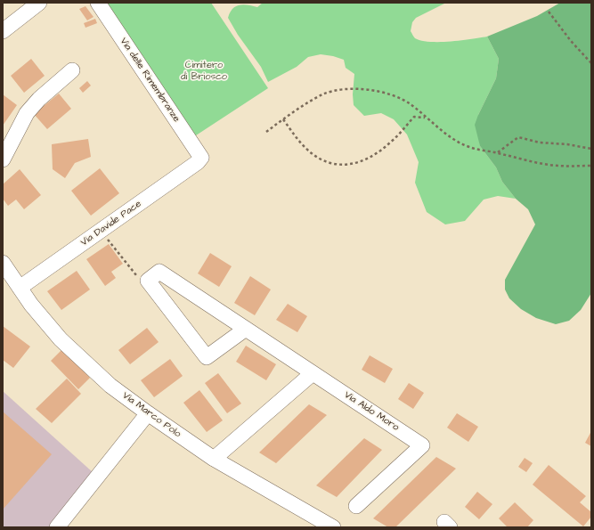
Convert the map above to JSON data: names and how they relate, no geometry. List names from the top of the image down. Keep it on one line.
{"streets":{"street":["Via delle Rimembranze","Via Davide Pace","Via Aldo Moro","Via Marco Polo"]},"crossings":[["Via delle Rimembranze","Via Davide Pace"],["Via Davide Pace","Via Marco Polo"]],"parks":["Cimitero di Briosco"]}
